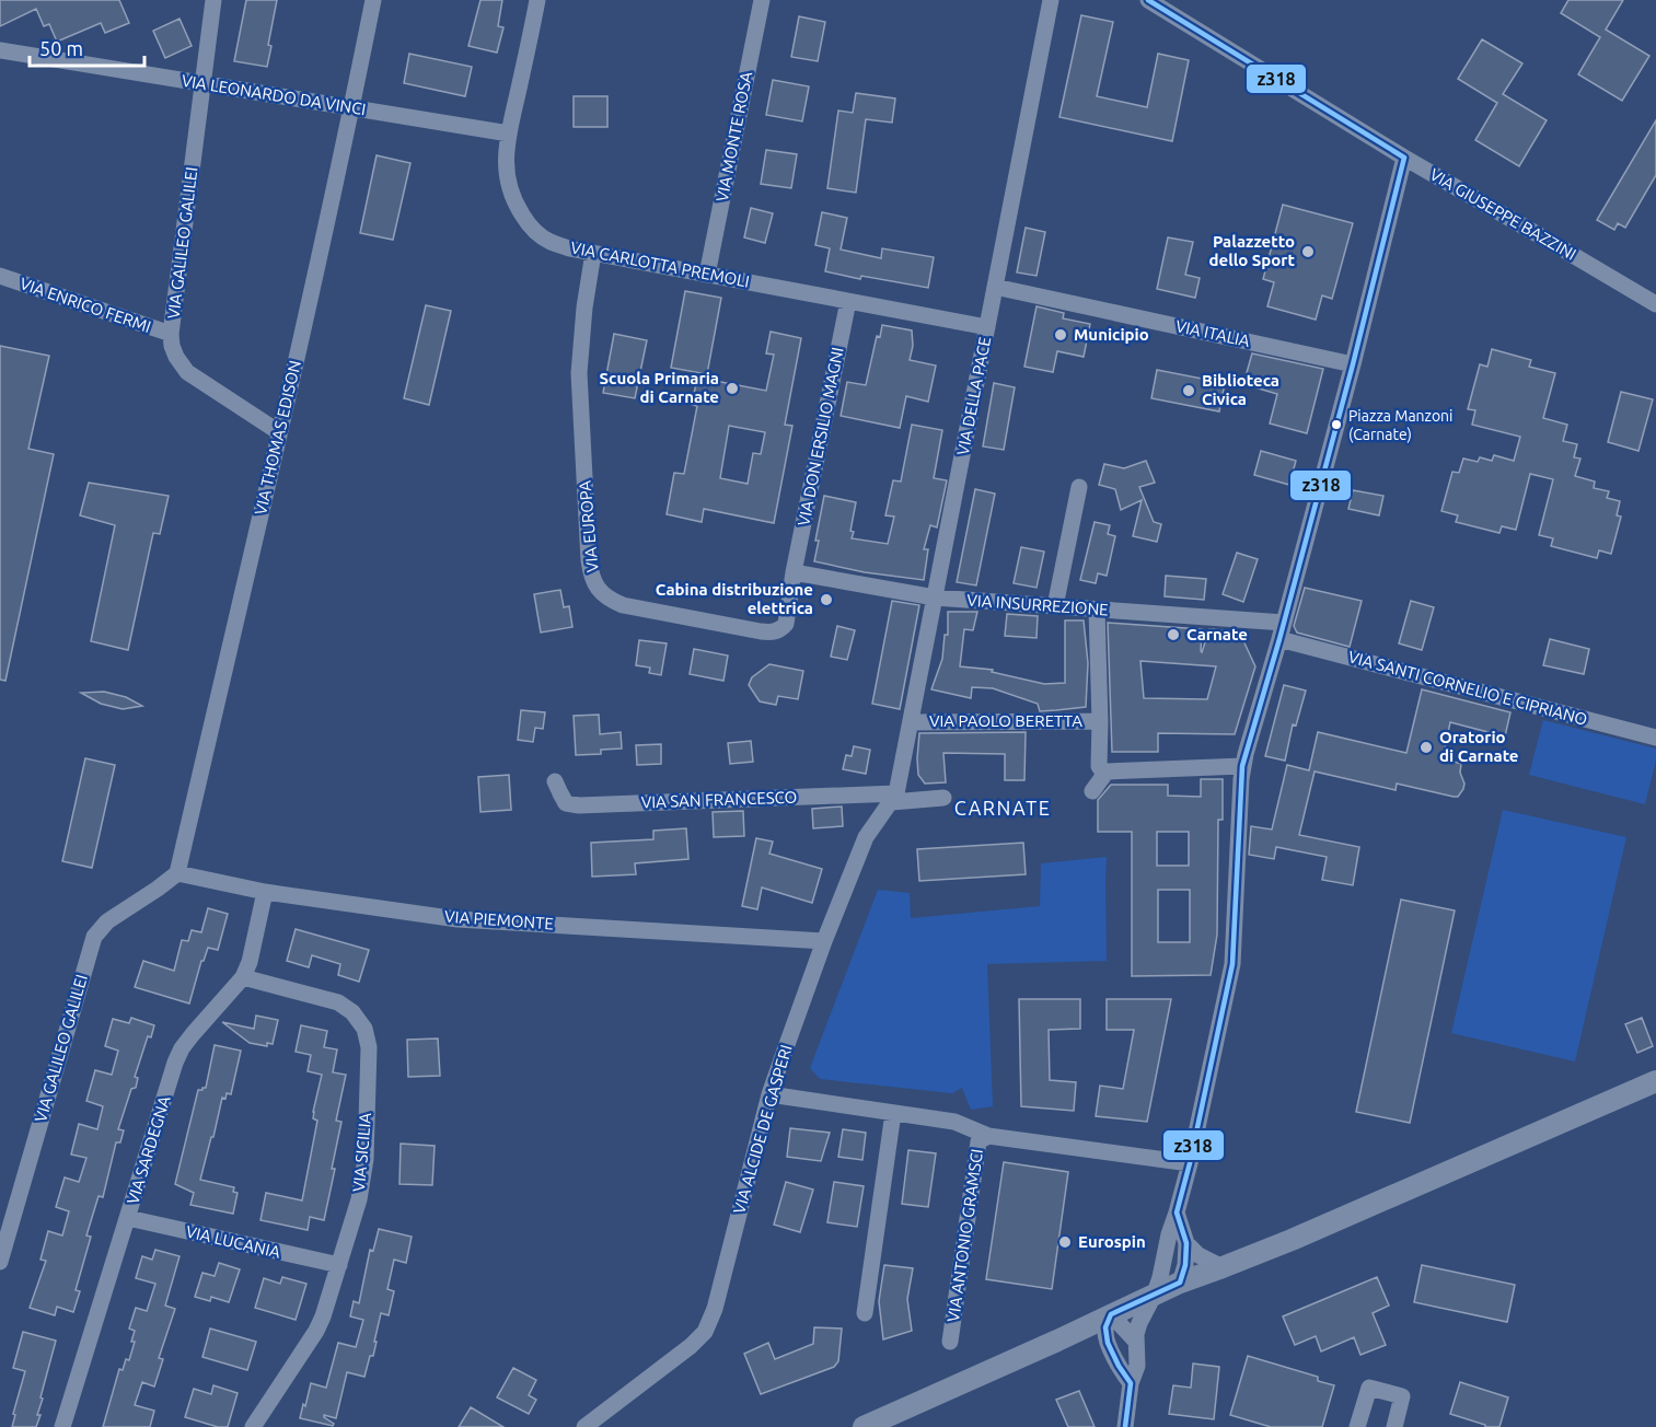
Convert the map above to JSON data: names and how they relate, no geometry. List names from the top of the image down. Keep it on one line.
{"streets":{"street":["VIA LEONARDO DA VINCI","VIA MONTE ROSA","VIA GIUSEPPE BAZZINI","VIA GALILEO GALILEI","VIA CARLOTTA PREMOLI","VIA ENRICO FERMI","VIA ITALIA","VIA DELLA PACE","VIA DON ERSILIO MAGNI","VIA THOMAS EDISON","VIA EUROPA","VIA INSURREZIONE","VIA SANTI CORNELIO E CIPRIANO","VIA PAOLO BERETTA","VIA SAN FRANCESCO","VIA PIEMONTE","VIA ALCIDE DE GASPERI","VIA SARDEGNA","VIA SICILIA","VIA ANTONIO GRAMSCI","VIA LUCANIA"]},"crossings":[["VIA LEONARDO DA VINCI","VIA GALILEO GALILEI"],["VIA LEONARDO DA VINCI","VIA CARLOTTA PREMOLI"],["VIA LEONARDO DA VINCI","VIA THOMAS EDISON"],["VIA MONTE ROSA","VIA CARLOTTA PREMOLI"],["VIA GALILEO GALILEI","VIA ENRICO FERMI"],["VIA GALILEO GALILEI","VIA THOMAS EDISON"],["VIA GALILEO GALILEI","VIA PIEMONTE"],["VIA CARLOTTA PREMOLI","VIA DELLA PACE"],["VIA CARLOTTA PREMOLI","VIA DON ERSILIO MAGNI"],["VIA CARLOTTA PREMOLI","VIA EUROPA"],["VIA ITALIA","VIA DELLA PACE"],["VIA DELLA PACE","VIA INSURREZIONE"],["VIA DELLA PACE","VIA PAOLO BERETTA"],["VIA DELLA PACE","VIA SAN FRANCESCO"],["VIA DELLA PACE","VIA ALCIDE DE GASPERI"],["VIA DON ERSILIO MAGNI","VIA EUROPA"],["VIA DON ERSILIO MAGNI","VIA INSURREZIONE"],["VIA THOMAS EDISON","VIA PIEMONTE"],["VIA EUROPA","VIA INSURREZIONE"],["VIA SAN FRANCESCO","VIA ALCIDE DE GASPERI"],["VIA PIEMONTE","VIA ALCIDE DE GASPERI"],["VIA PIEMONTE","VIA SARDEGNA"],["VIA ALCIDE DE GASPERI","VIA ANTONIO GRAMSCI"],["VIA SARDEGNA","VIA SICILIA"],["VIA SARDEGNA","VIA LUCANIA"],["VIA SICILIA","VIA LUCANIA"]],"districts":["CARNATE"],"places":["Palazzetto dello Sport","Municipio","Scuola Primaria di Carnate","Biblioteca Civica","Piazza Manzoni (Carnate)","Cabina distribuzione elettrica","Carnate","Oratorio di Carnate","Eurospin"],"lines":["transit line z318"],"scale_bar":"50 m"}
